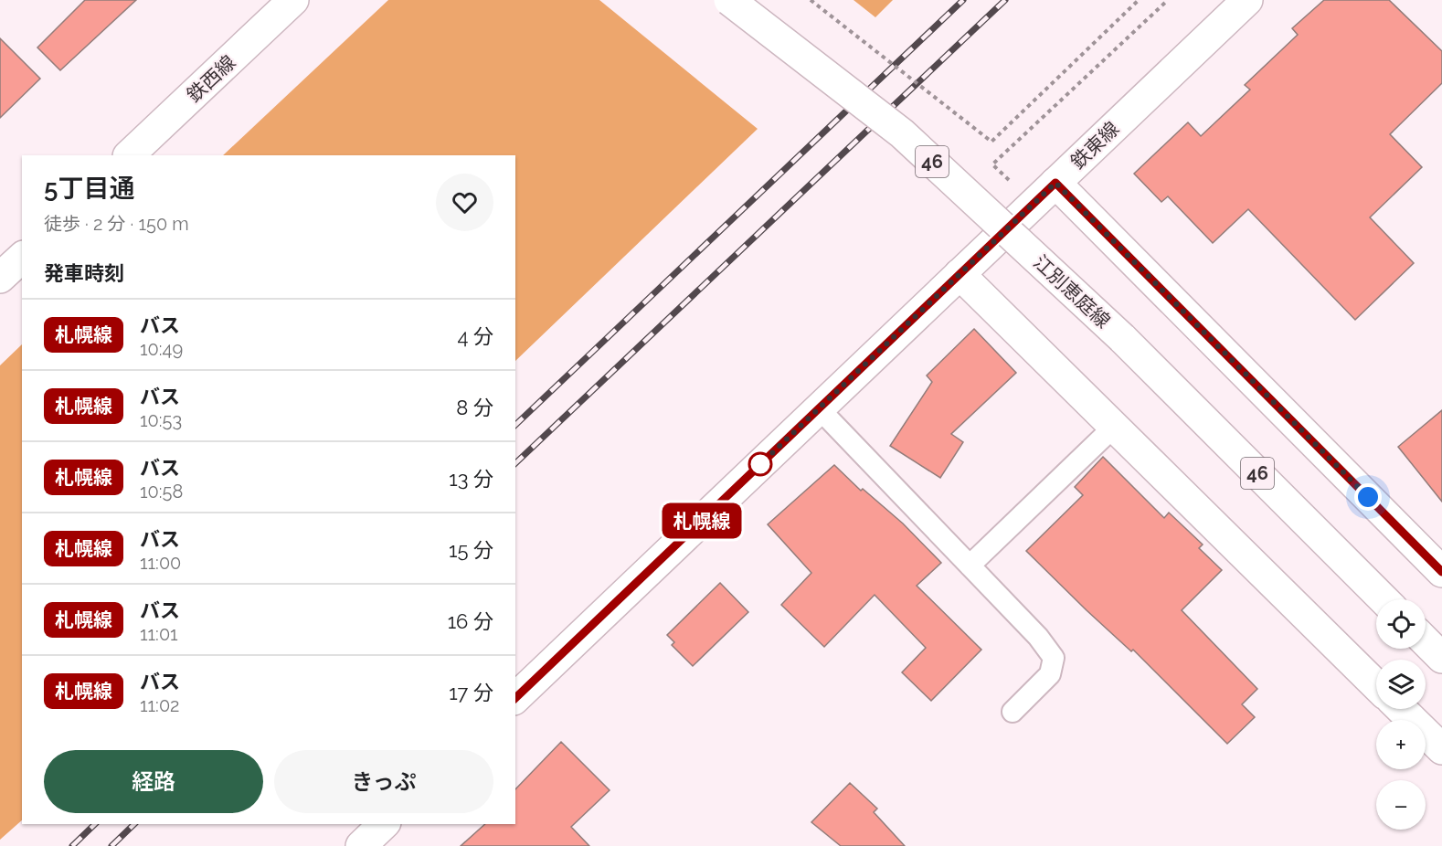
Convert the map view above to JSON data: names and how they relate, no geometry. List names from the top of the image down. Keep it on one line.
{"streets":{"street":["鉄西線","鉄東線","46","江別恵庭線"]},"lines":["bus line 札幌線"],"page":{"on_map":"札幌線","heading":[["5丁目通","徒歩 · 2 分 · 150 m"],"発車時刻"],"list":[{"mark":"札幌線","name":"バス","note":"10:49","value":"4 分"},{"mark":"札幌線","name":"バス","note":"10:53","value":"8 分"},{"mark":"札幌線","name":"バス","note":"10:58","value":"13 分"},{"mark":"札幌線","name":"バス","note":"11:00","value":"15 分"},{"mark":"札幌線","name":"バス","note":"11:01","value":"16 分"},{"mark":"札幌線","name":"バス","note":"11:02","value":"17 分"}],"map_buttons":["+","−"],"buttons":["経路","きっぷ"]}}
